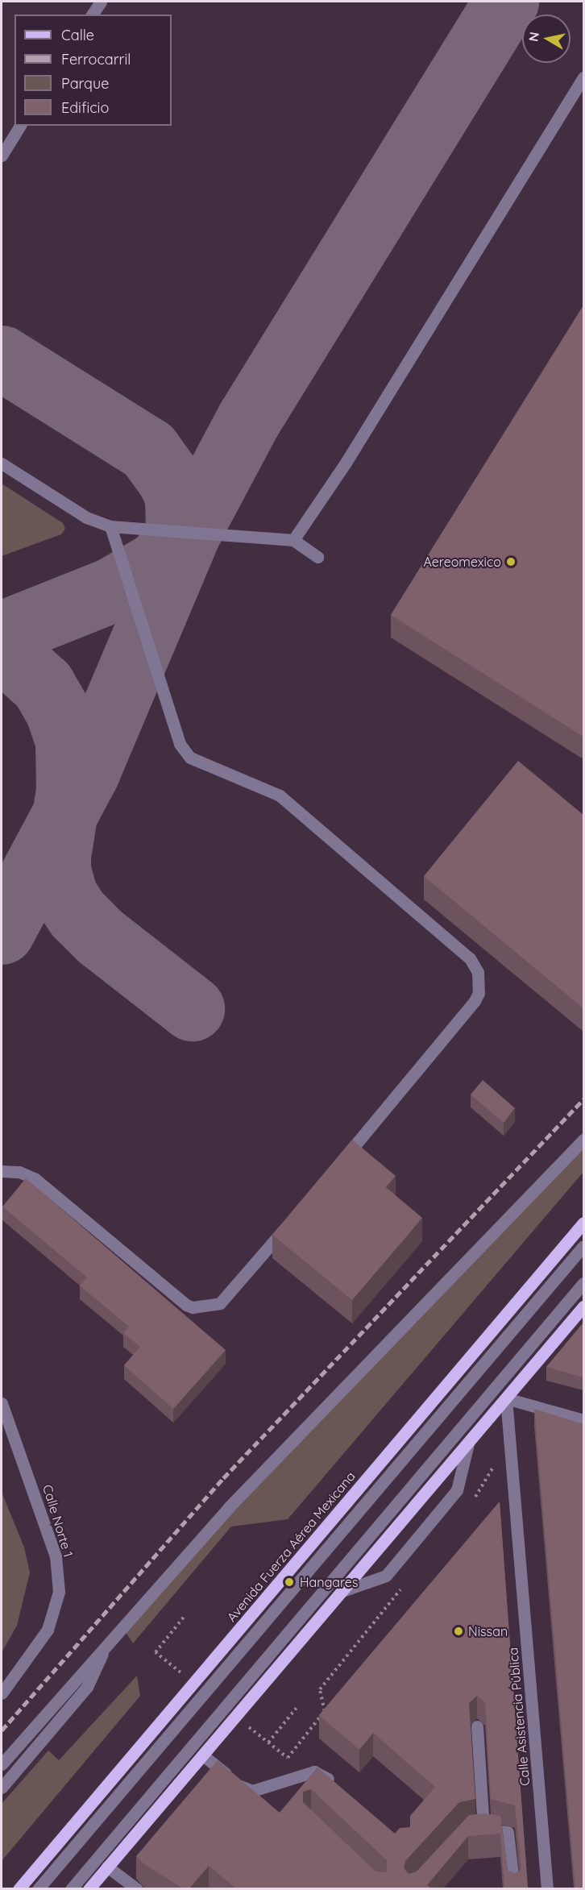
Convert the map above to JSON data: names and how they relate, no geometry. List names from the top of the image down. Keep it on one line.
{"streets":{"main road":["Avenida Fuerza Aérea Mexicana"],"street":["Calle Norte 1","Calle Asistencia Pública"]},"places":["Aereomexico","Hangares","Nissan"],"legend":["Calle","Ferrocarril","Parque","Edificio"],"north":"left"}
